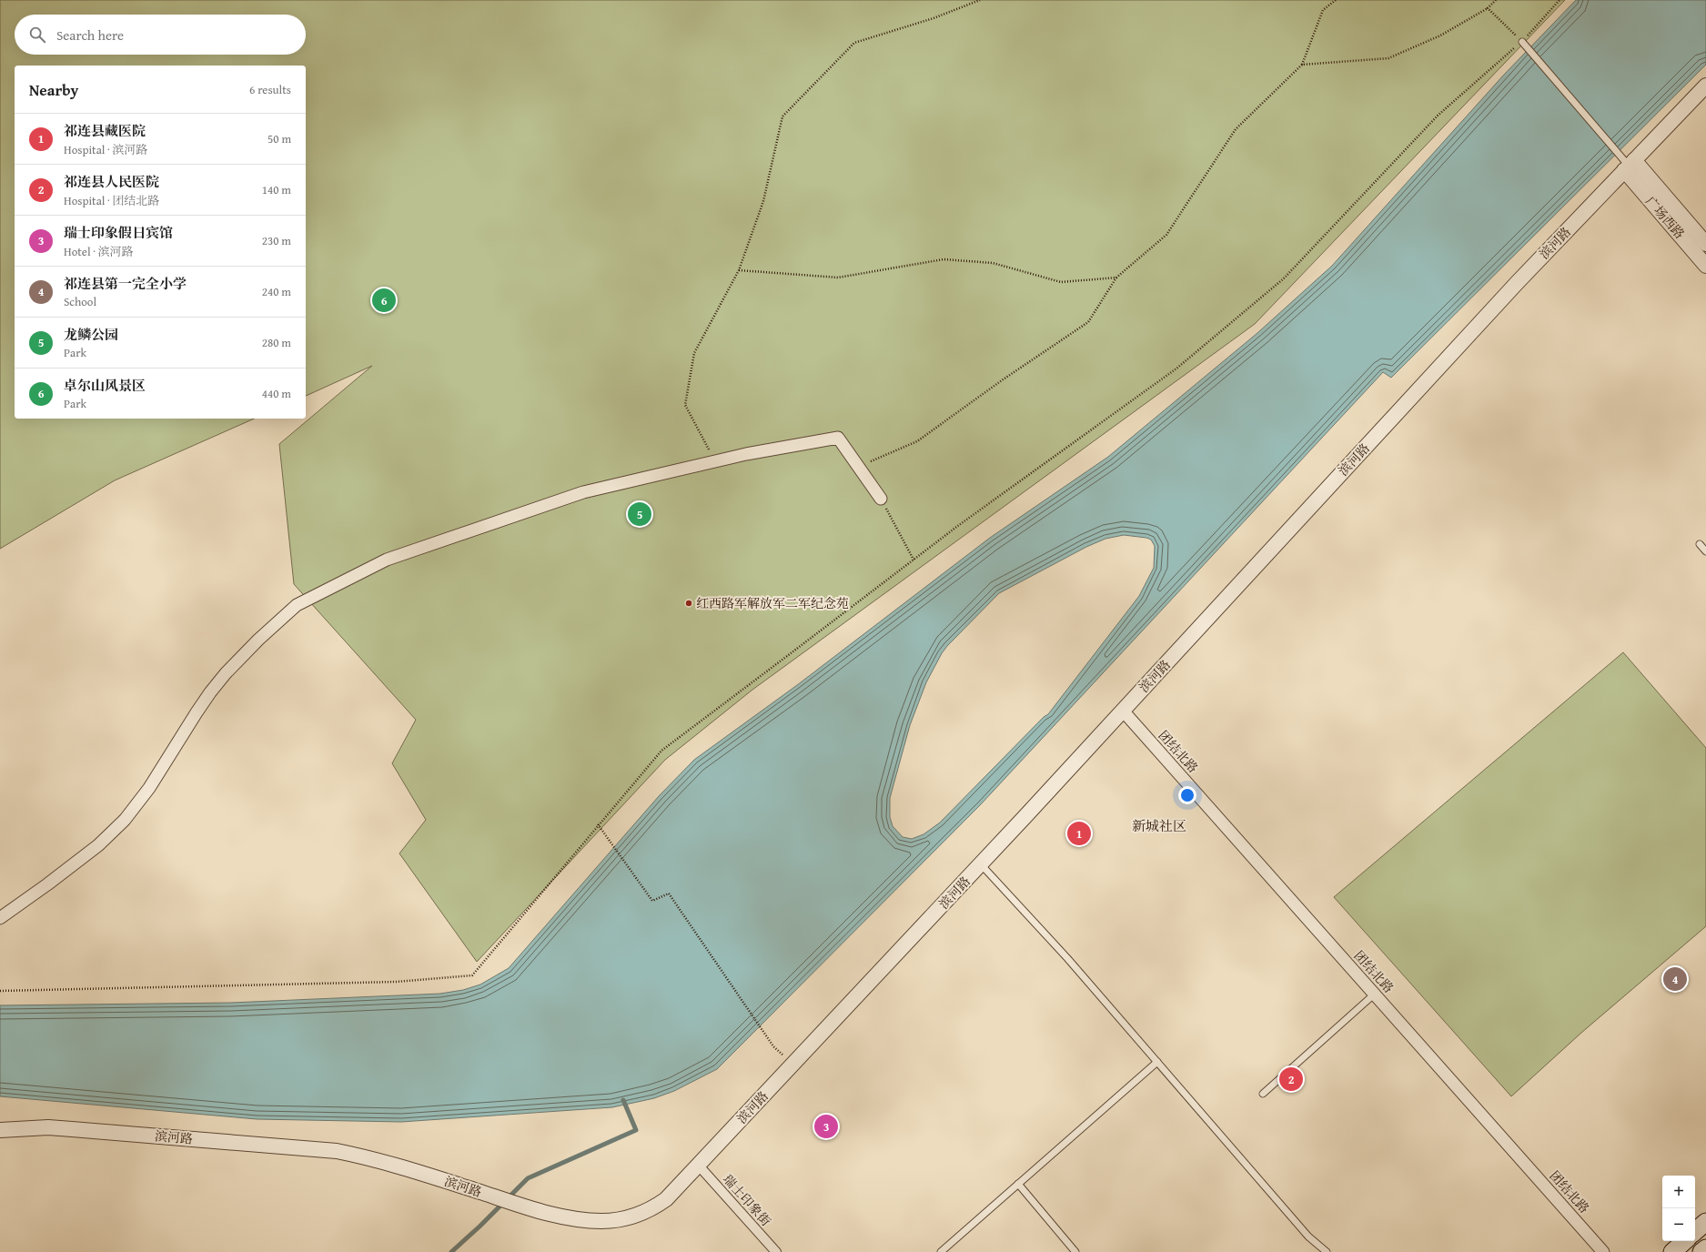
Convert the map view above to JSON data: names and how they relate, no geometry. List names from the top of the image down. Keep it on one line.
{"streets":{"street":["广场西路","滨河路","团结北路","瑞士印象街"]},"crossings":[["广场西路","滨河路"],["滨河路","团结北路"],["滨河路","瑞士印象街"]],"districts":["新城社区"],"places":["红西路军解放军二军纪念苑"],"page":{"search":"Search here","heading":["Nearby","6 results"],"list":[{"mark":"1","name":"祁连县藏医院","note":"Hospital · 滨河路","value":"50 m"},{"mark":"2","name":"祁连县人民医院","note":"Hospital · 团结北路","value":"140 m"},{"mark":"3","name":"瑞士印象假日宾馆","note":"Hotel · 滨河路","value":"230 m"},{"mark":"4","name":"祁连县第一完全小学","note":"School","value":"240 m"},{"mark":"5","name":"龙鳞公园","note":"Park","value":"280 m"},{"mark":"6","name":"卓尔山风景区","note":"Park","value":"440 m"}],"pins":["6","5","1","4","2","3"],"map_buttons":["+","−"]}}
